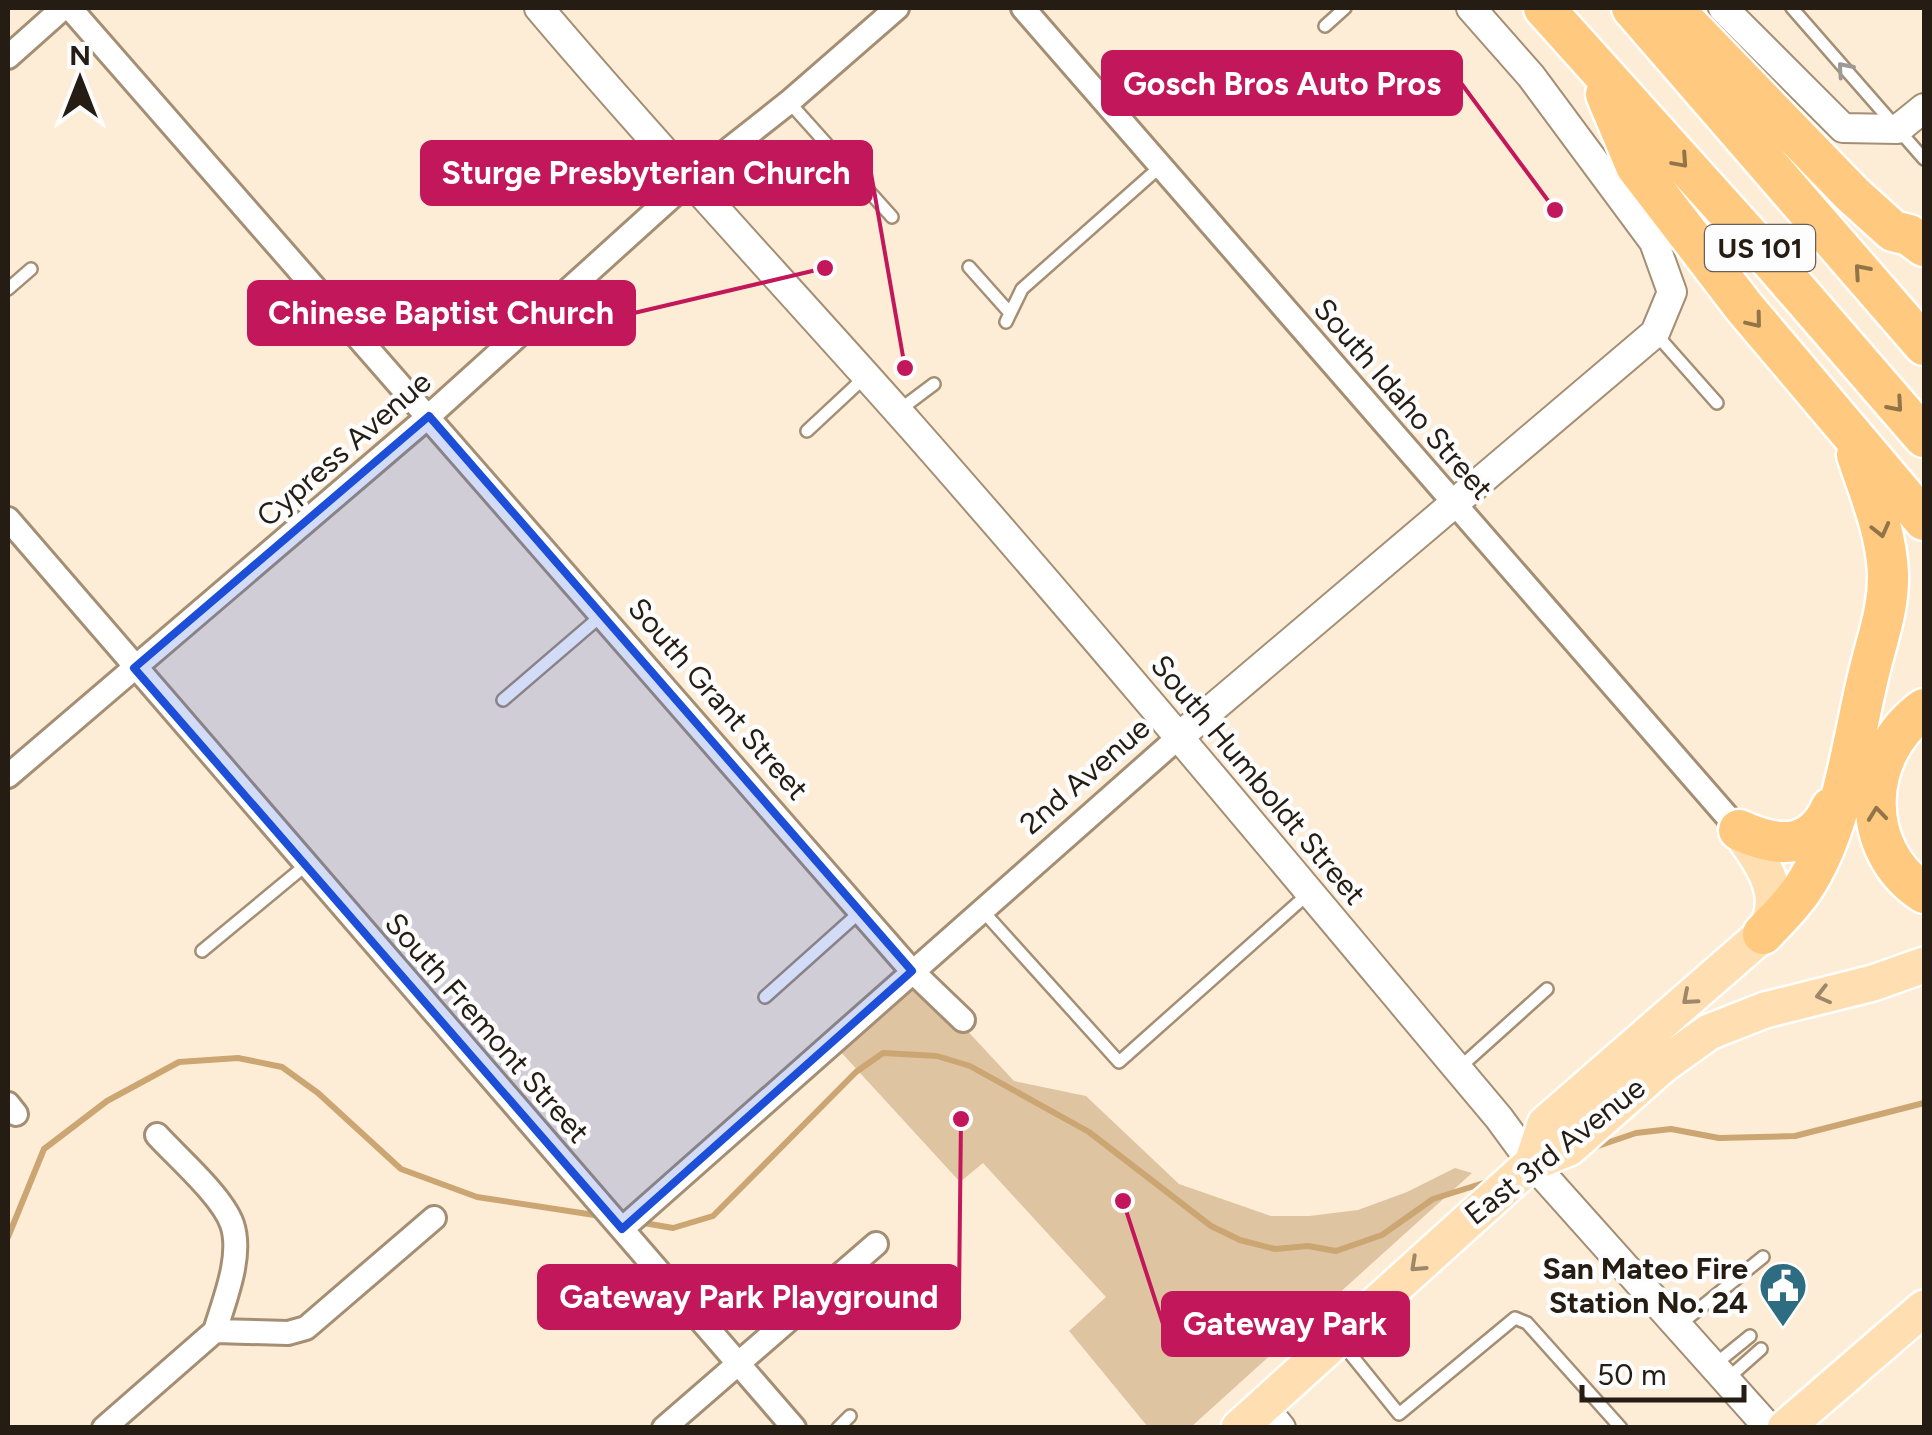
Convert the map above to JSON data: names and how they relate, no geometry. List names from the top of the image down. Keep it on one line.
{"streets":{"highway":["US 101"],"main road":["East 3rd Avenue"],"street":["South Idaho Street","Cypress Avenue","South Grant Street","2nd Avenue","South Humboldt Street","South Fremont Street"]},"crossings":[["South Idaho Street","2nd Avenue"],["Cypress Avenue","South Grant Street"],["Cypress Avenue","South Humboldt Street"],["Cypress Avenue","South Fremont Street"],["South Grant Street","2nd Avenue"],["2nd Avenue","South Humboldt Street"],["2nd Avenue","South Fremont Street"],["South Humboldt Street","East 3rd Avenue"]],"places":{"other":["Gosch Bros Auto Pros","Chinese Baptist Church","Sturge Presbyterian Church","Gateway Park Playground","Gateway Park"],"public building":["San Mateo Fire Station No. 24"]},"scale_bar":"50 m","north":"top"}
